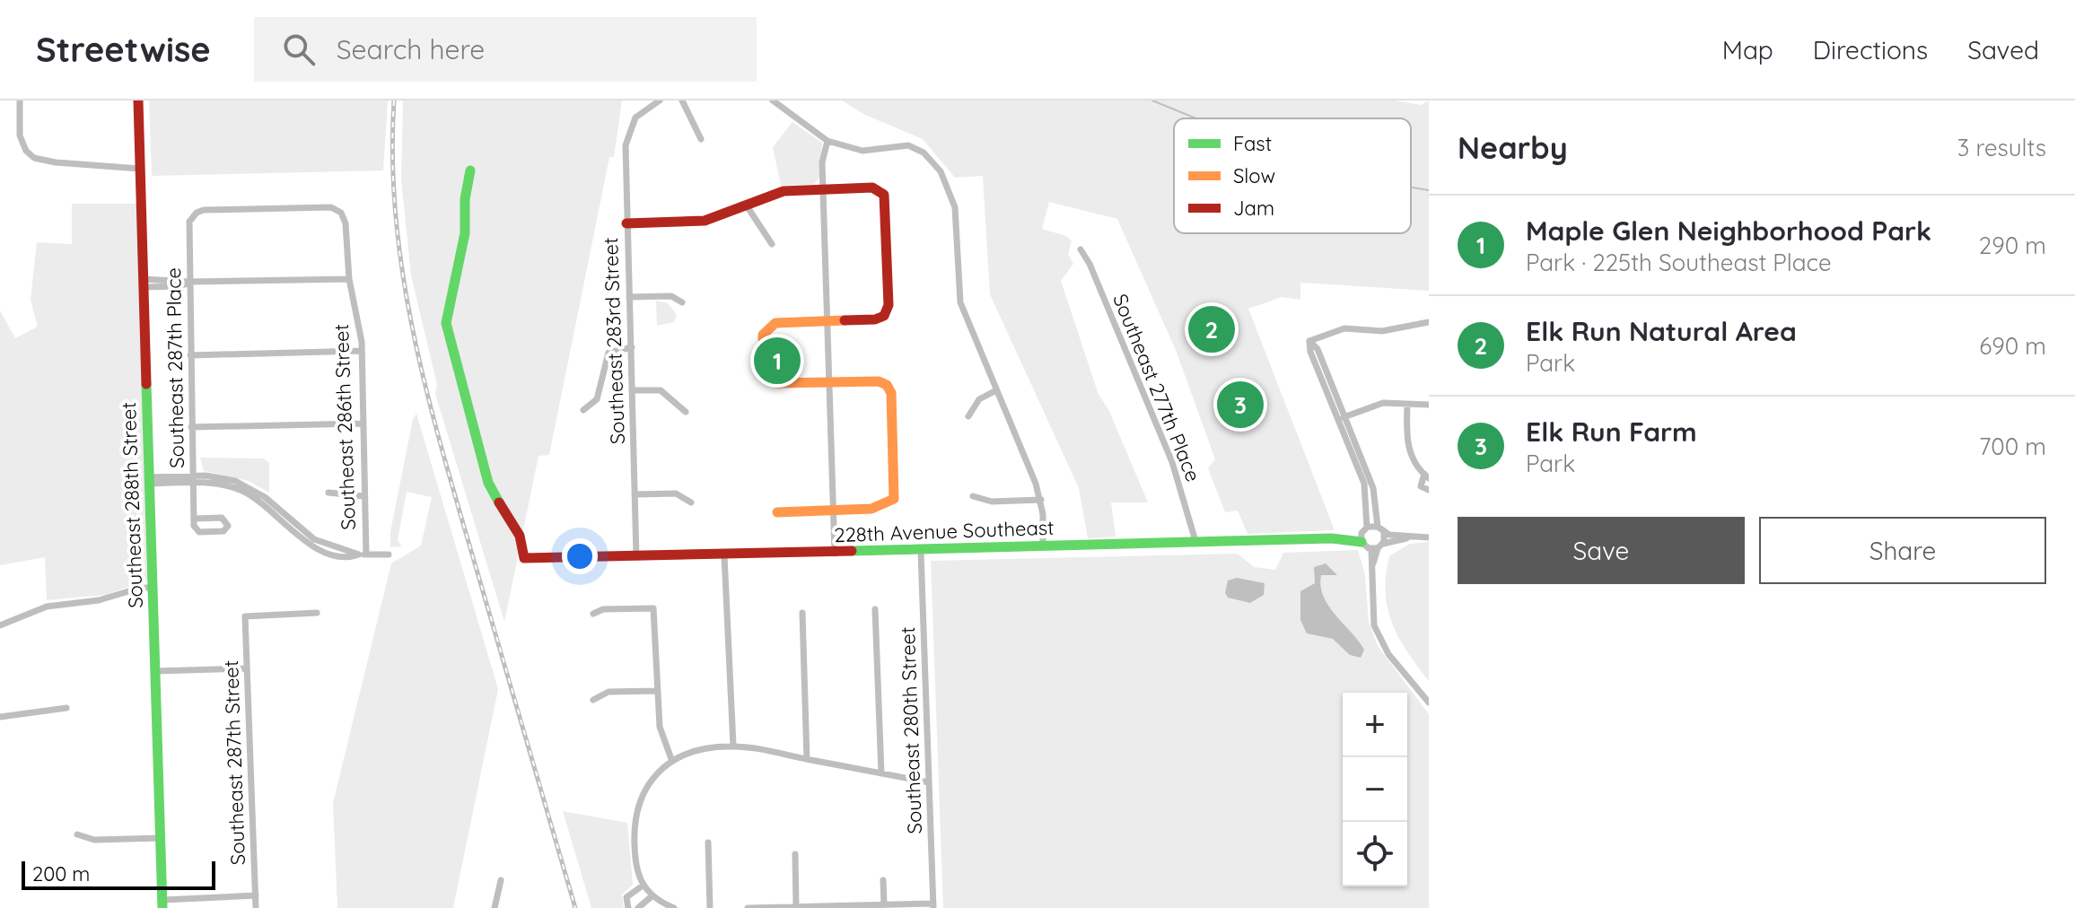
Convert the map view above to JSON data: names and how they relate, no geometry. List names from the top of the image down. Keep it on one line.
{"streets":{"street":["Southeast 283rd Street","Southeast 287th Place","Southeast 277th Place","Southeast 286th Street","Southeast 288th Street","228th Avenue Southeast","Southeast 280th Street","Southeast 287th Street"]},"crossings":[["Southeast 283rd Street","228th Avenue Southeast"],["Southeast 287th Place","Southeast 286th Street"],["Southeast 277th Place","228th Avenue Southeast"],["228th Avenue Southeast","Southeast 280th Street"]],"legend":["Fast","Slow","Jam"],"scale_bar":"200 m","page":{"header":"Streetwise","search":"Search here","nav":["Map","Directions","Saved"],"heading":["Nearby","3 results"],"list":[{"mark":"1","name":"Maple Glen Neighborhood Park","note":"Park · 225th Southeast Place","value":"290 m"},{"mark":"2","name":"Elk Run Natural Area","note":"Park","value":"690 m"},{"mark":"3","name":"Elk Run Farm","note":"Park","value":"700 m"}],"pins":["2","1","3"],"buttons":["Save","Share"],"map_buttons":["+","−"],"scale":"200 m"}}
